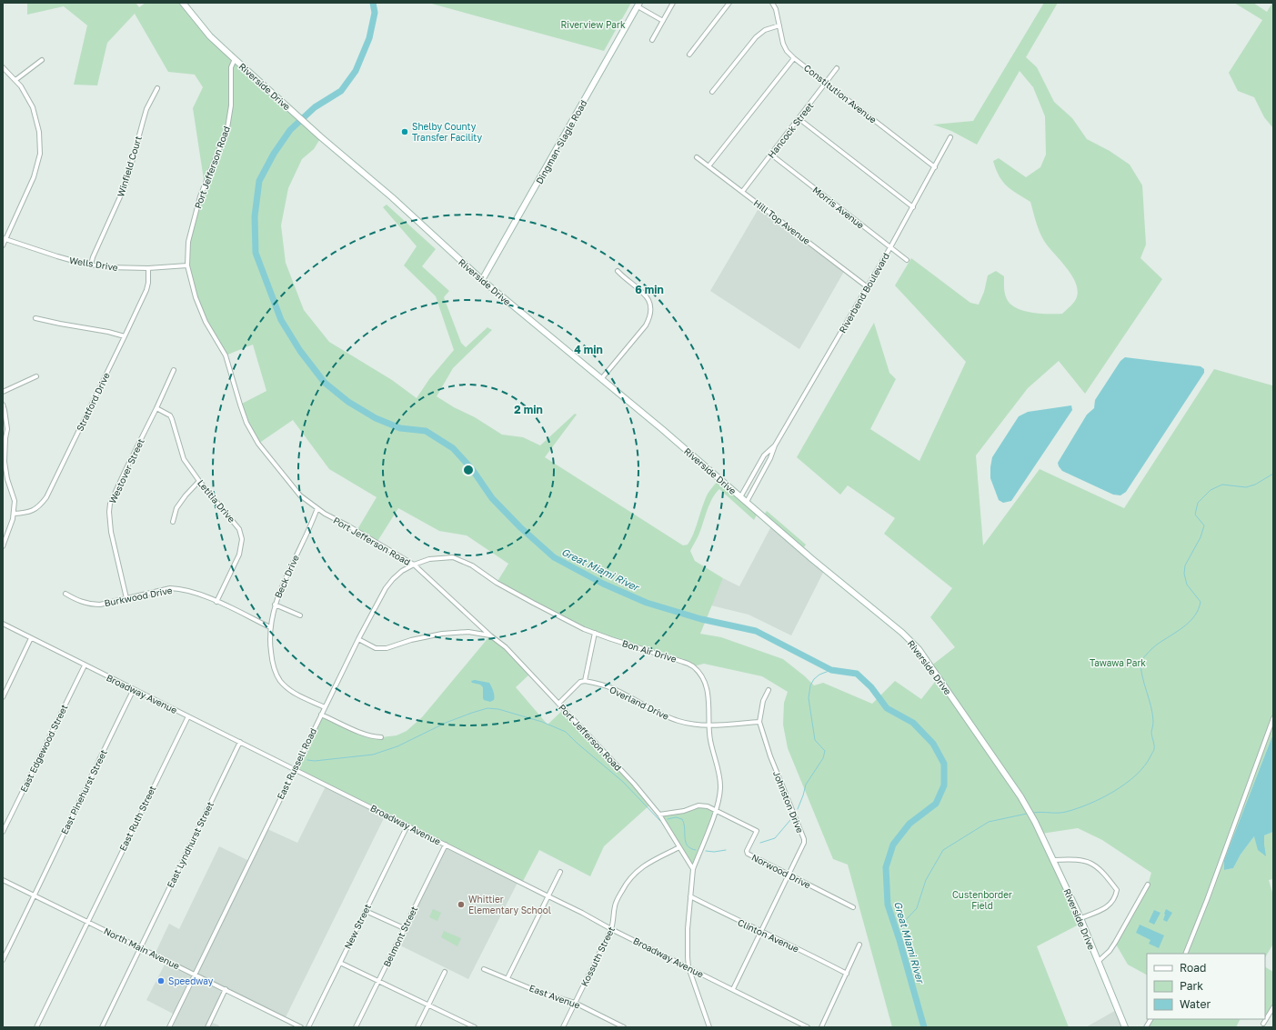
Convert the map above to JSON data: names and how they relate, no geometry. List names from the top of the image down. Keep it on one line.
{"streets":{"main road":["Riverside Drive","Dingman-Slagle Road"],"street":["Constitution Avenue","Hancock Street","Winfield Court","Port Jefferson Road","Morris Avenue","Hill Top Avenue","Wells Drive","Riverbend Boulevard","Stratford Drive","Westover Street","Letitia Drive","Beck Drive","Burkwood Drive","Bon Air Drive","Broadway Avenue","Overland Drive","East Edgewood Street","East Russell Road","East Pinehurst Street","Johnston Drive","East Ruth Street","East Lyndhurst Street","Norwood Drive","New Street","Clinton Avenue","Belmont Street","North Main Avenue","Kossuth Street","East Avenue"]},"crossings":[["Riverside Drive","Dingman-Slagle Road"],["Riverside Drive","Port Jefferson Road"],["Constitution Avenue","Hancock Street"],["Constitution Avenue","Riverbend Boulevard"],["Hancock Street","Morris Avenue"],["Hancock Street","Hill Top Avenue"],["Winfield Court","Wells Drive"],["Port Jefferson Road","Wells Drive"],["Port Jefferson Road","Beck Drive"],["Port Jefferson Road","Bon Air Drive"],["Port Jefferson Road","East Russell Road"],["Port Jefferson Road","Norwood Drive"],["Port Jefferson Road","Kossuth Street"],["Morris Avenue","Riverbend Boulevard"],["Hill Top Avenue","Riverbend Boulevard"],["Wells Drive","Stratford Drive"],["Westover Street","Letitia Drive"],["Westover Street","Burkwood Drive"],["Letitia Drive","Burkwood Drive"],["Beck Drive","Burkwood Drive"],["Beck Drive","East Russell Road"],["Bon Air Drive","Overland Drive"],["Bon Air Drive","East Russell Road"],["Bon Air Drive","Norwood Drive"],["Broadway Avenue","East Edgewood Street"],["Broadway Avenue","East Russell Road"],["Broadway Avenue","East Pinehurst Street"],["Broadway Avenue","Johnston Drive"],["Broadway Avenue","East Ruth Street"],["Broadway Avenue","East Lyndhurst Street"],["Broadway Avenue","New Street"],["Broadway Avenue","Belmont Street"],["Broadway Avenue","Kossuth Street"],["Overland Drive","Johnston Drive"],["East Russell Road","North Main Avenue"],["East Pinehurst Street","North Main Avenue"],["Johnston Drive","Norwood Drive"],["Johnston Drive","Clinton Avenue"],["East Ruth Street","North Main Avenue"],["East Lyndhurst Street","North Main Avenue"],["Kossuth Street","East Avenue"]],"water":["Great Miami River"],"parks":["Riverview Park","Tawawa Park","Custenborder Field"],"places":["Shelby County Transfer Facility","Whittier Elementary School","Speedway"],"legend":["Road","Park","Water"],"rings":["6 min","4 min","2 min"]}
